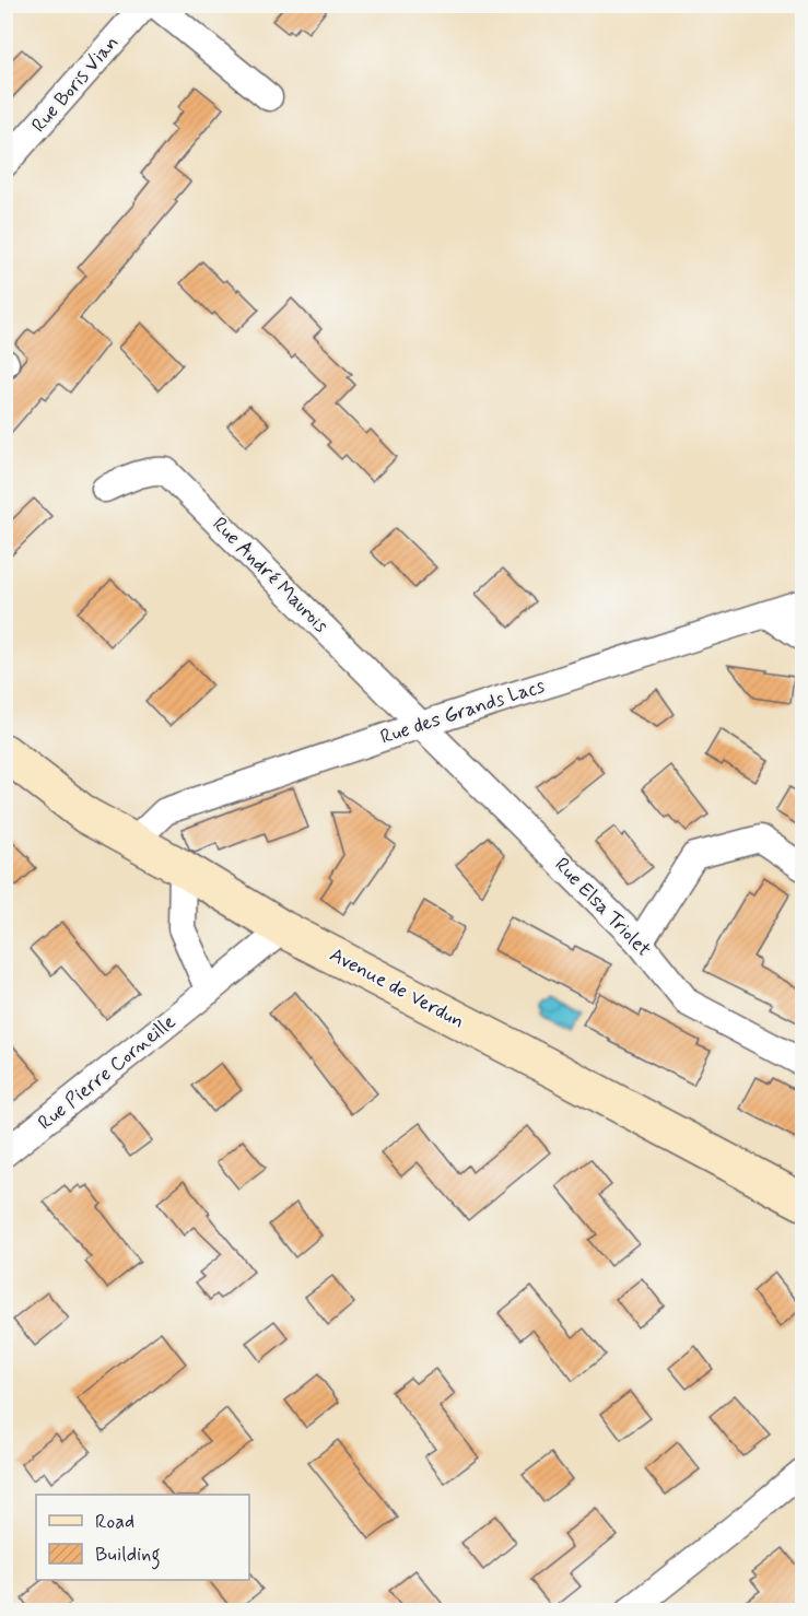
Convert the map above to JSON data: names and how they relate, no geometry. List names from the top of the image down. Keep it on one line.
{"streets":{"main road":["Avenue de Verdun"],"street":["Rue Boris Vian","Rue André Maurois","Rue des Grands Lacs","Rue Elsa Triolet","Rue Pierre Corneille"]},"crossings":[["Rue André Maurois","Rue des Grands Lacs"],["Rue André Maurois","Rue Elsa Triolet"],["Rue des Grands Lacs","Rue Elsa Triolet"],["Rue des Grands Lacs","Avenue de Verdun"],["Avenue de Verdun","Rue Pierre Corneille"]],"legend":["Road","Building"]}
